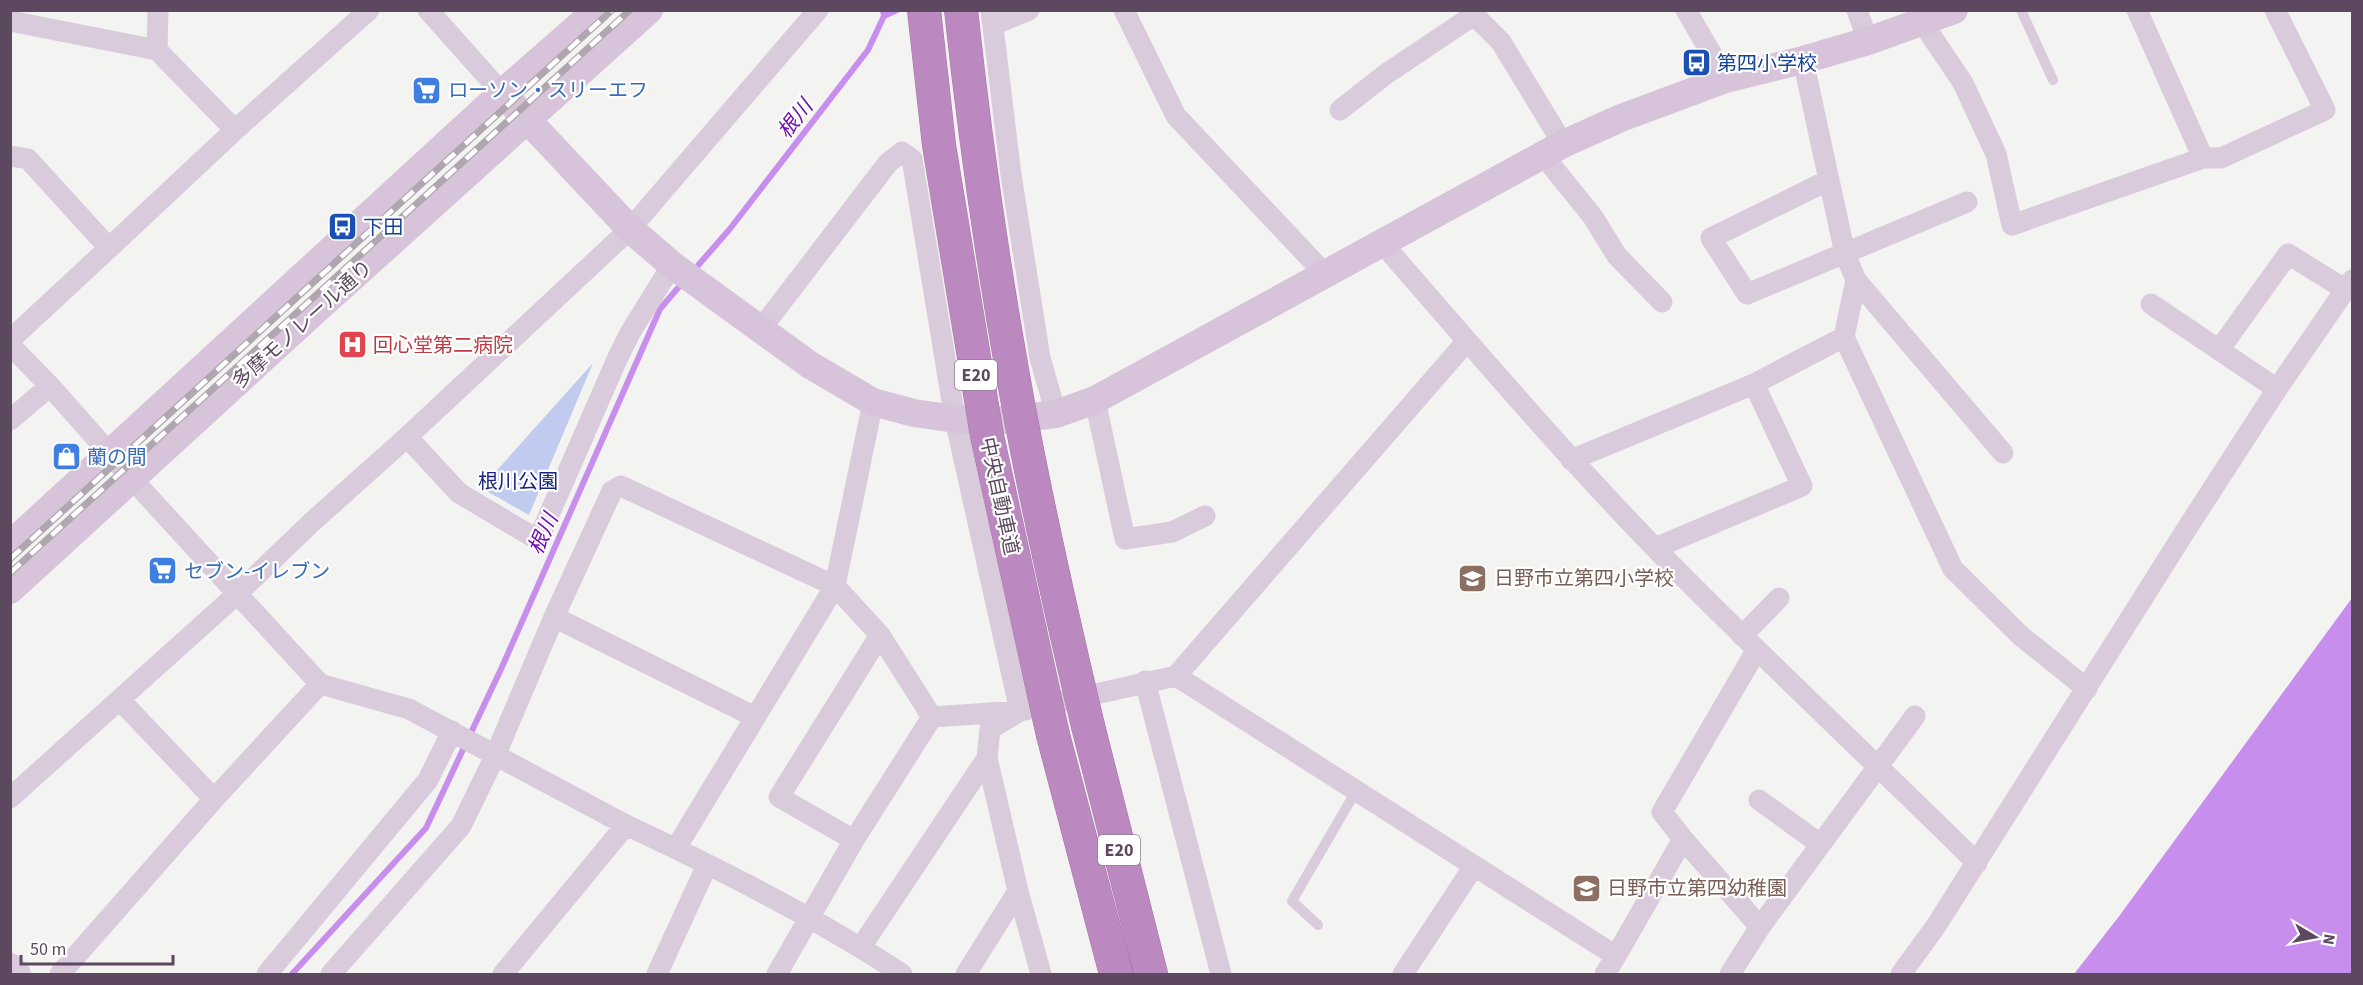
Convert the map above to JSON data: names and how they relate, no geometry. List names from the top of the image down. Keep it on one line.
{"streets":{"highway":["E20","中央自動車道"],"main road":["多摩モノレール通り"]},"water":["根川"],"parks":["根川公園"],"places":{"bus stop":["第四小学校","下田"],"supermarket":["ローソン・スリーエフ","セブン-イレブン"],"hospital":["回心堂第二病院"],"shop":["蘭の間"],"school or university":["日野市立第四小学校","日野市立第四幼稚園"]},"scale_bar":"50 m","north":"right"}
